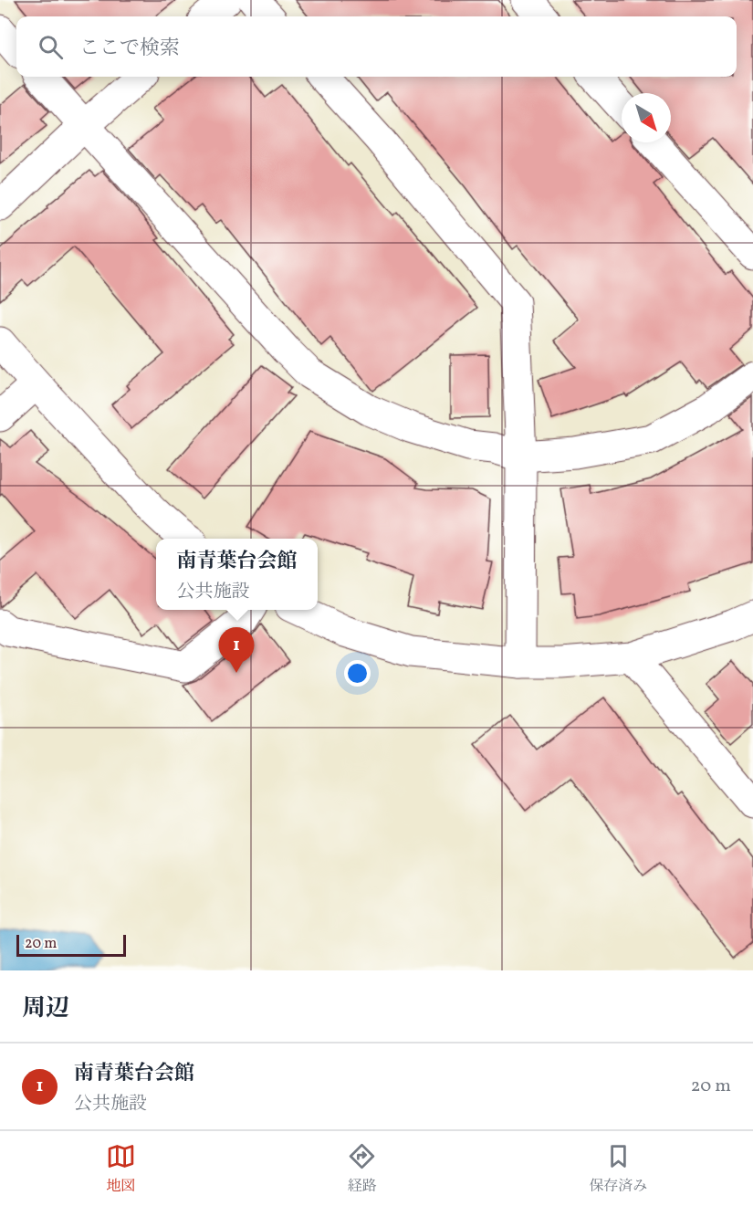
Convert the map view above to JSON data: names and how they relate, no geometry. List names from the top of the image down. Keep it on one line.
{"scale_bar":"20 m","north":"bottom right","page":{"search":"ここで検索","popup":["南青葉台会館","公共施設"],"pins":"1","scale":"20 m","heading":"周辺","list":[{"mark":"1","name":"南青葉台会館","note":"公共施設","value":"20 m"}],"nav":["地図","経路","保存済み"]}}
